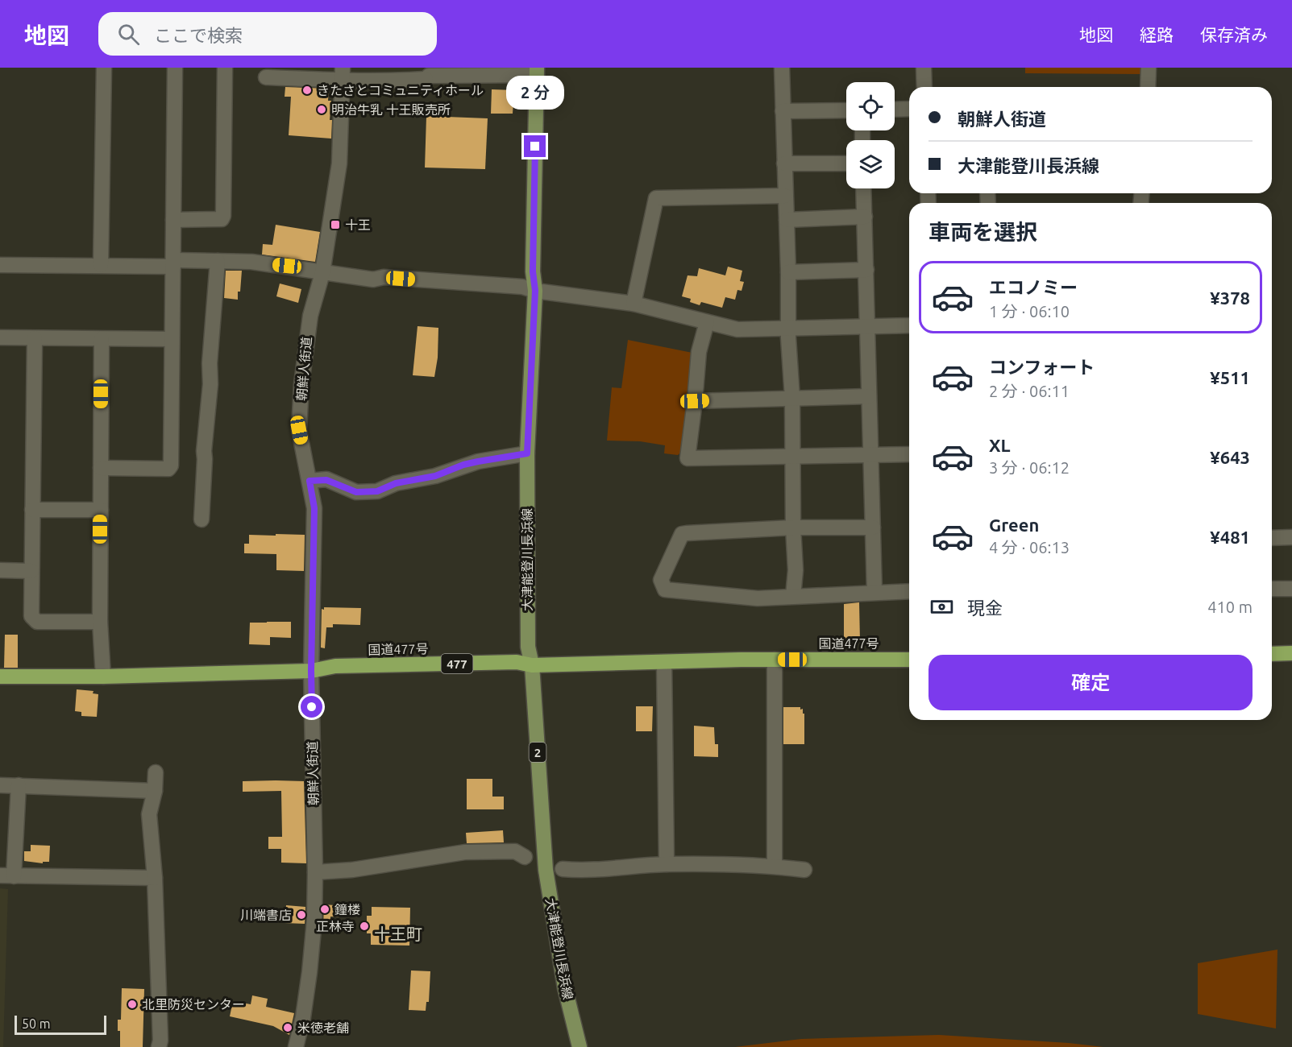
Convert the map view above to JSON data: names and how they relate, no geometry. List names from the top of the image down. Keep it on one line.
{"streets":{"highway":["国道477号","477"],"main road":["大津能登川長浜線","2"],"street":["朝鮮人街道"]},"crossings":[["朝鮮人街道","国道477号"],["大津能登川長浜線","国道477号"]],"districts":["十王町"],"places":{"other":["きたさとコミュニティホール","明治牛乳 十王販売所","鐘楼","川端書店","正林寺","北里防災センター","米徳老舗"],"transit":["十王"]},"scale_bar":"50 m","page":{"header":"地図","search":"ここで検索","nav":["地図","経路","保存済み"],"bubble":"2 分","banner":["朝鮮人街道","大津能登川長浜線"],"heading":"車両を選択","list":[{"name":"エコノミー","note":"1 分 · 06:10","value":"¥378"},{"name":"コンフォート","note":"2 分 · 06:11","value":"¥511"},{"name":"XL","note":"3 分 · 06:12","value":"¥643"},{"name":"Green","note":"4 分 · 06:13","value":"¥481"}],"pay":["現金","410 m"],"buttons":"確定","scale":"50 m"}}
